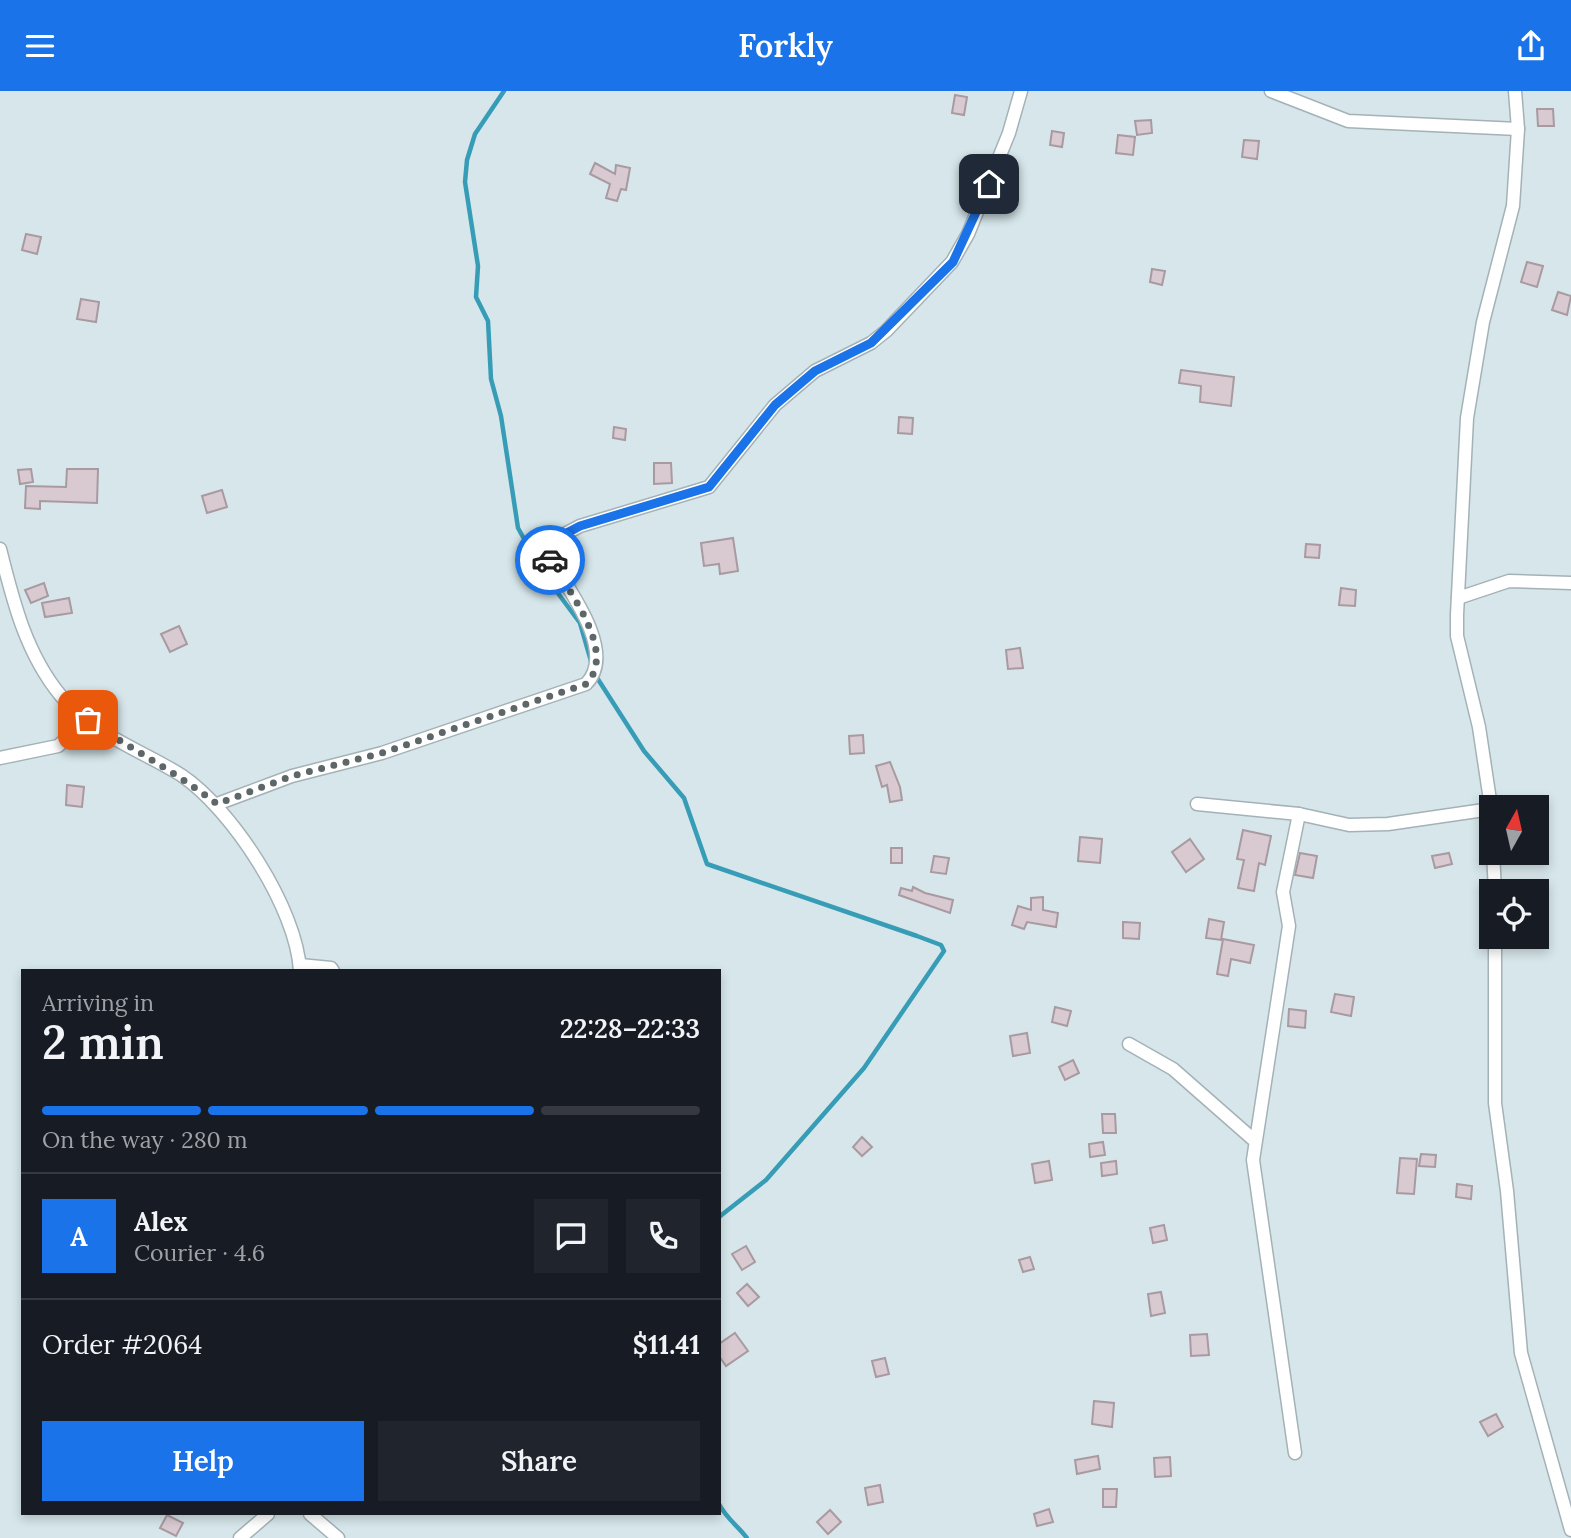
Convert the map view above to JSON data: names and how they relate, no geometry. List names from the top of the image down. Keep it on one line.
{"north":"top","page":{"header":"Forkly","heading":["2 min","Arriving in","22:28–22:33"],"panel":["Alex","Courier · 4.6","Order #2064","$11.41"],"bar":"On the way · 280 m","round":"A","buttons":["Help","Share"]}}
